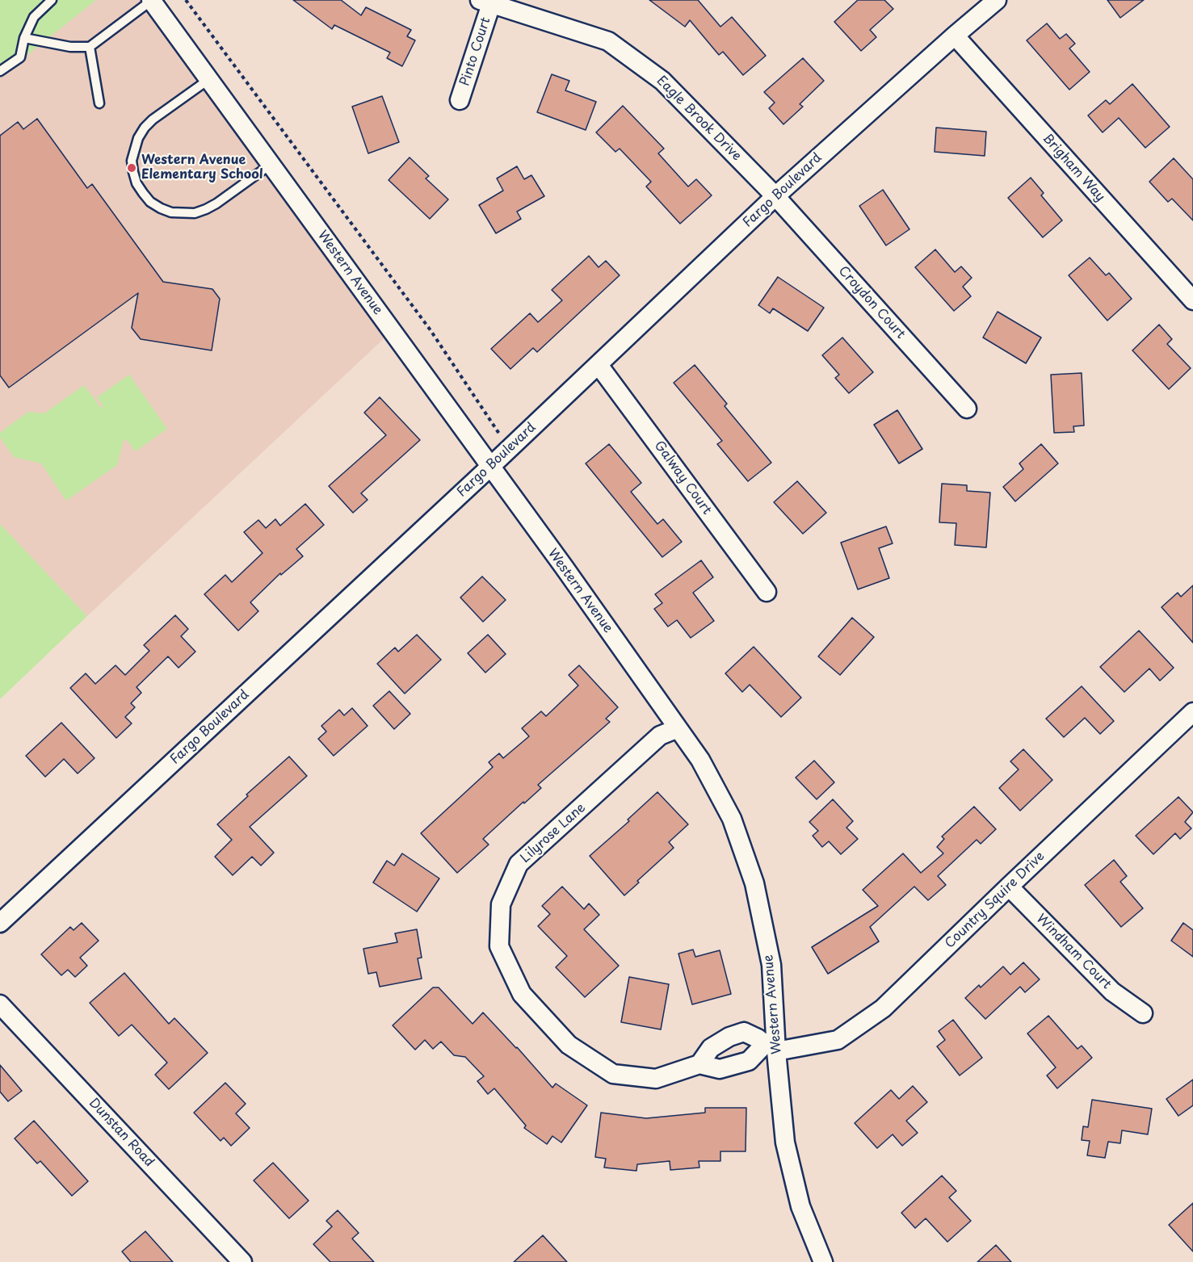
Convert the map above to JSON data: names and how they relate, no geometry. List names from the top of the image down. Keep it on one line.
{"streets":{"street":["Pinto Court","Eagle Brook Drive","Brigham Way","Fargo Boulevard","Western Avenue","Croydon Court","Galway Court","Lilyrose Lane","Country Squire Drive","Windham Court","Dunstan Road"]},"crossings":[["Pinto Court","Eagle Brook Drive"],["Eagle Brook Drive","Fargo Boulevard"],["Eagle Brook Drive","Croydon Court"],["Brigham Way","Fargo Boulevard"],["Fargo Boulevard","Western Avenue"],["Fargo Boulevard","Croydon Court"],["Fargo Boulevard","Galway Court"],["Western Avenue","Lilyrose Lane"],["Western Avenue","Country Squire Drive"],["Country Squire Drive","Windham Court"]],"places":["Western Avenue Elementary School"]}
